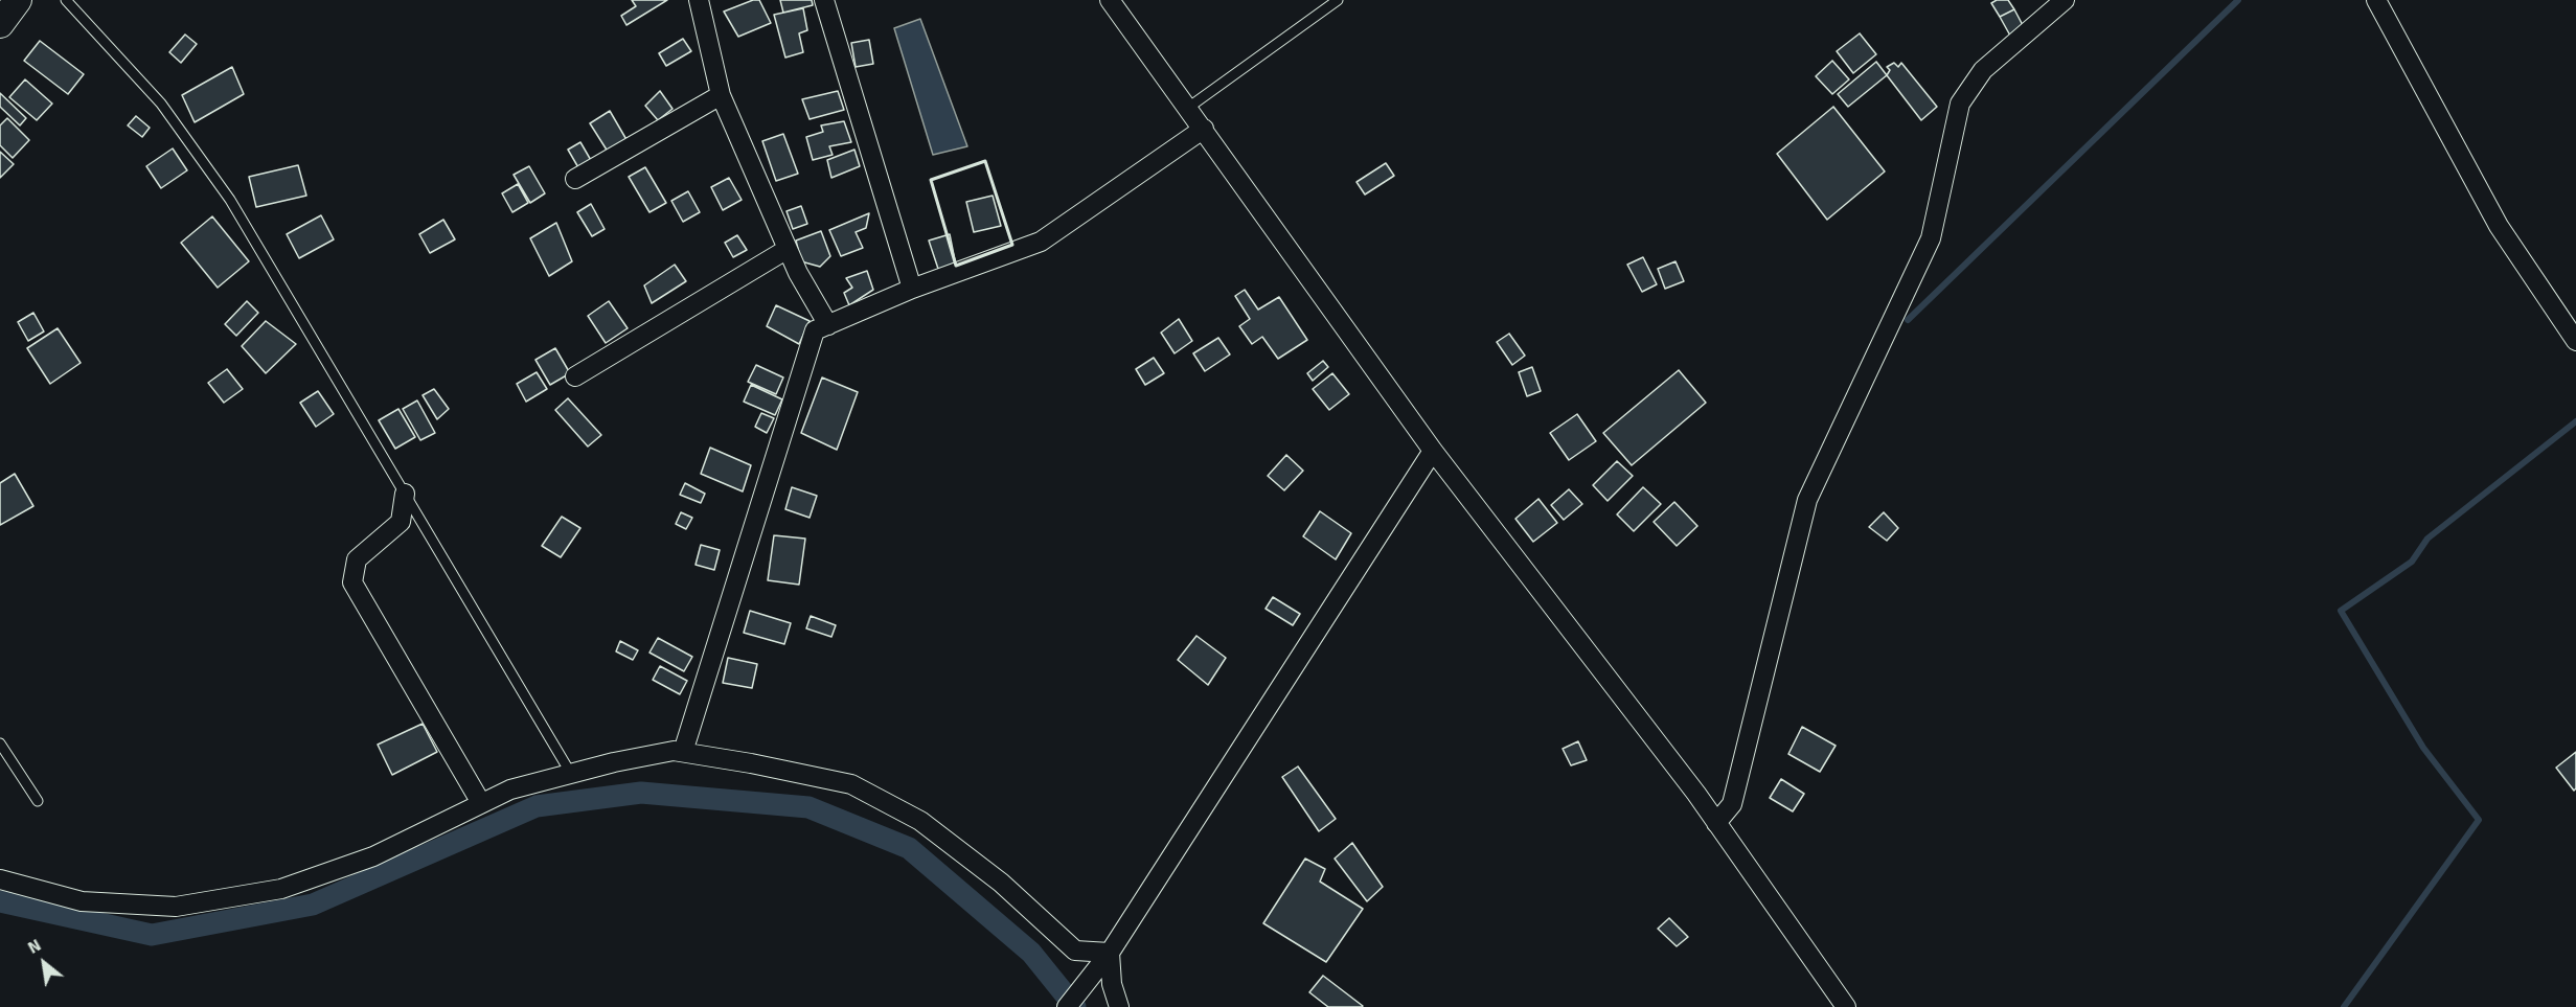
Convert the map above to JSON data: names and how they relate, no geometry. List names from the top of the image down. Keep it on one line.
{"north":"top left"}
